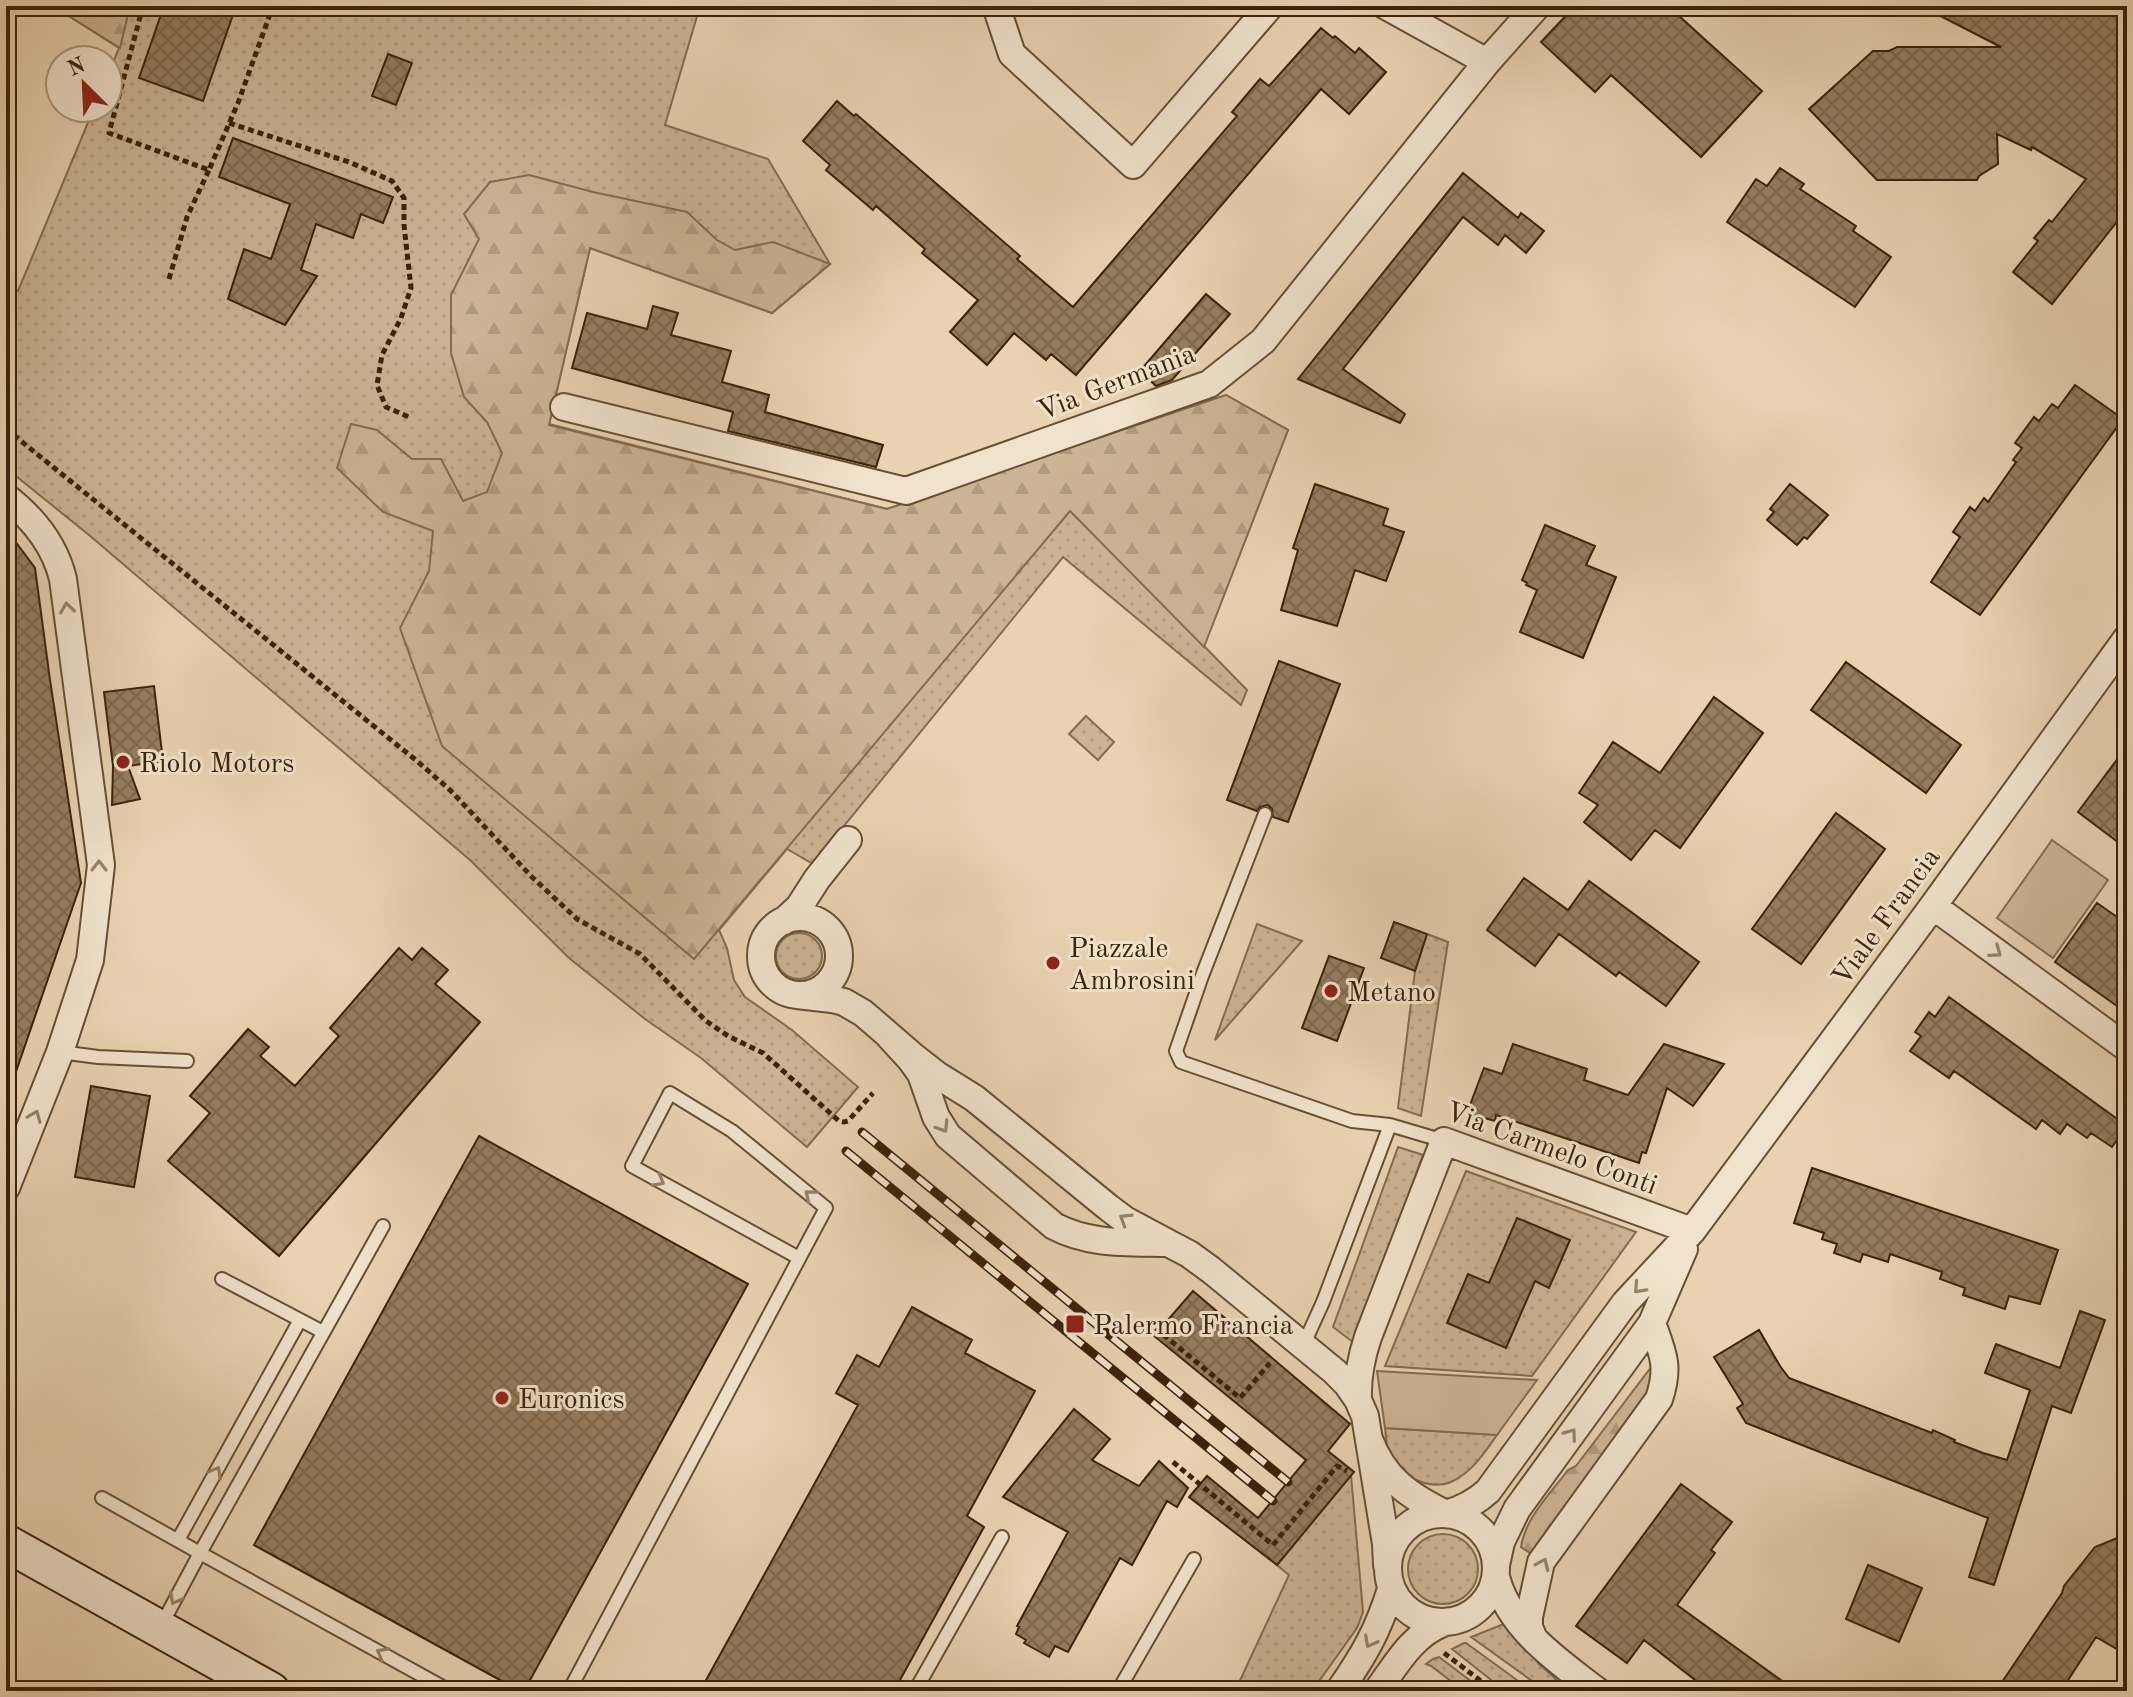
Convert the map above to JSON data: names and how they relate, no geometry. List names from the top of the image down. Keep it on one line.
{"streets":{"street":["Via Germania","Viale Francia","Via Carmelo Conti"]},"crossings":[["Viale Francia","Via Carmelo Conti"]],"places":{"other":["Riolo Motors","Piazzale Ambrosini","Metano","Euronics"],"transit":["Palermo Francia"]},"north":"top left"}
